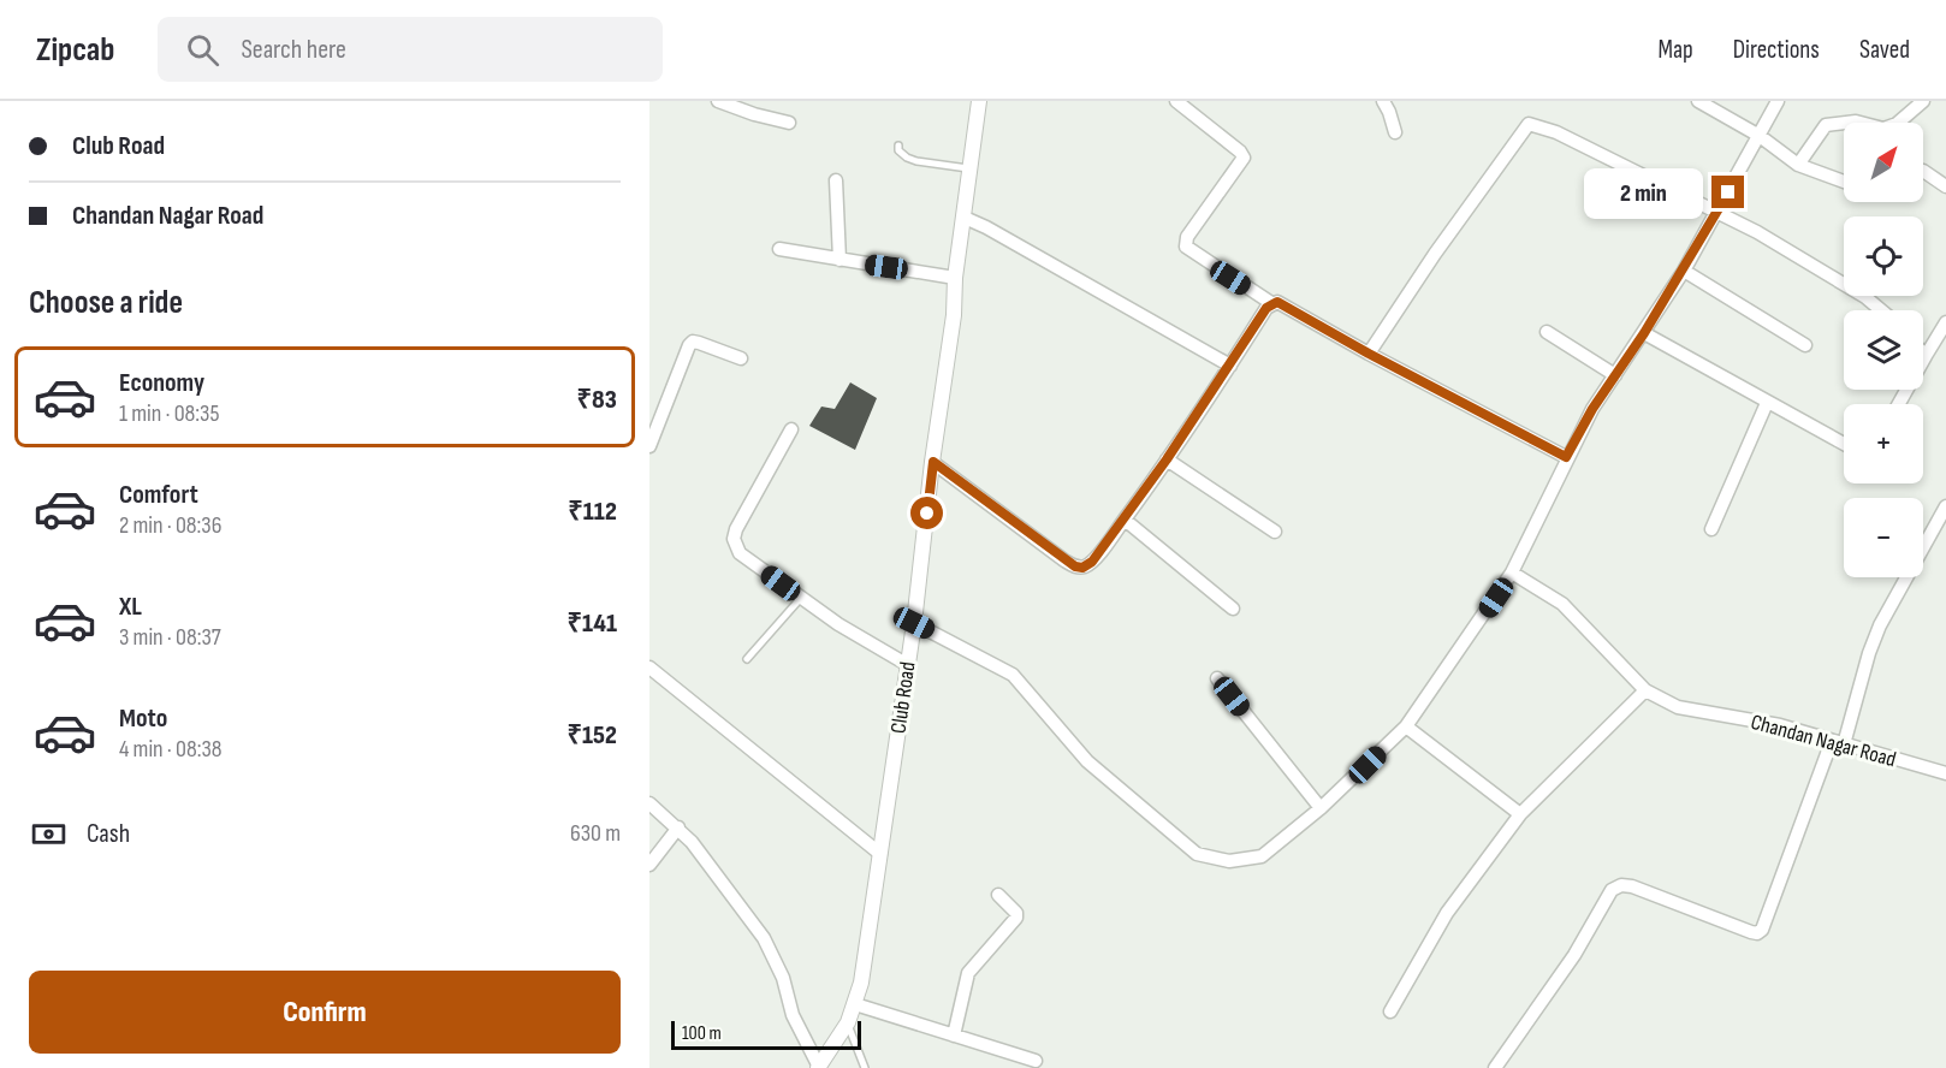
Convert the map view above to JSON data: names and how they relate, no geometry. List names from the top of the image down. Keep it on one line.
{"streets":{"street":["Club Road","Chandan Nagar Road"]},"scale_bar":"100 m","north":"top right","page":{"header":"Zipcab","search":"Search here","nav":["Map","Directions","Saved"],"banner":["Club Road","Chandan Nagar Road"],"map_buttons":["+","−"],"bubble":"2 min","heading":"Choose a ride","list":[{"name":"Economy","note":"1 min · 08:35","value":"₹83"},{"name":"Comfort","note":"2 min · 08:36","value":"₹112"},{"name":"XL","note":"3 min · 08:37","value":"₹141"},{"name":"Moto","note":"4 min · 08:38","value":"₹152"}],"pay":["Cash","630 m"],"buttons":"Confirm","scale":"100 m"}}
